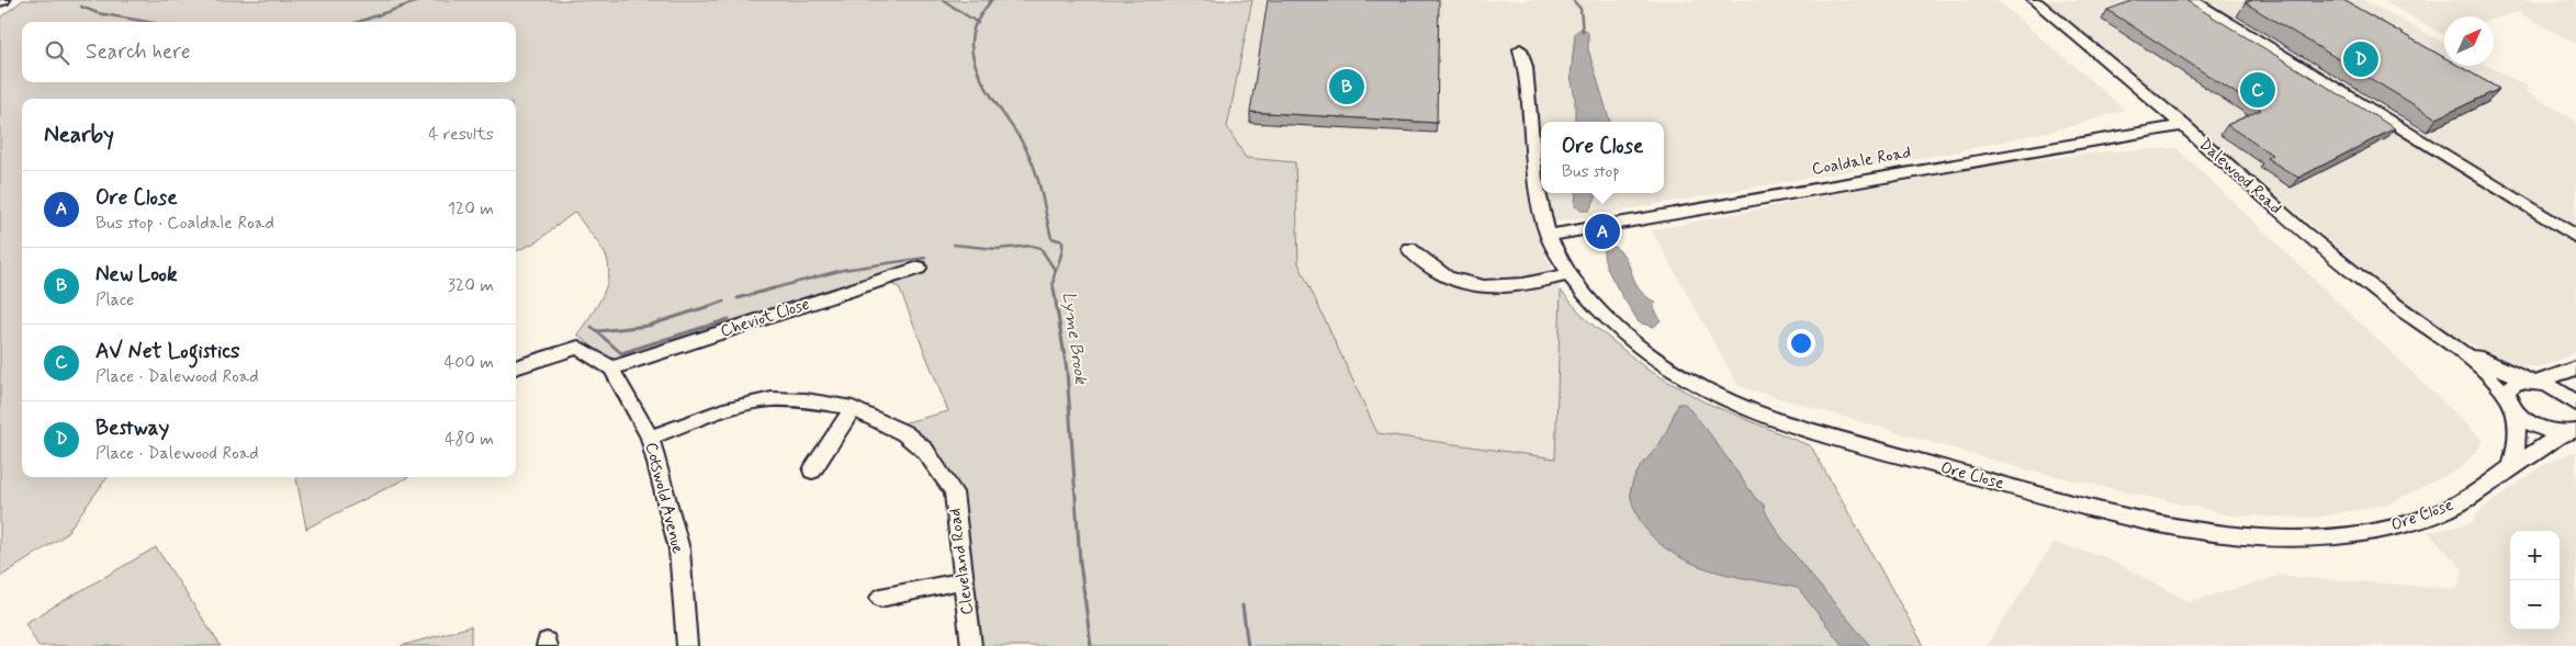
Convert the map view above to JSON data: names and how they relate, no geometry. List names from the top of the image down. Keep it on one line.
{"streets":{"street":["Coaldale Road","Dalewood Road","Cheviot Close","Ore Close","Cotswold Avenue","Cleveland Road"]},"crossings":[["Coaldale Road","Dalewood Road"],["Coaldale Road","Ore Close"],["Dalewood Road","Ore Close"],["Cheviot Close","Cotswold Avenue"],["Cotswold Avenue","Cleveland Road"]],"water":["Lyme Brook"],"north":"top right","page":{"search":"Search here","pins":["D","B","C","A"],"heading":["Nearby","4 results"],"popup":["Ore Close","Bus stop"],"list":[{"mark":"A","name":"Ore Close","note":"Bus stop · Coaldale Road","value":"120 m"},{"mark":"B","name":"New Look","note":"Place","value":"320 m"},{"mark":"C","name":"AV Net Logistics","note":"Place · Dalewood Road","value":"400 m"},{"mark":"D","name":"Bestway","note":"Place · Dalewood Road","value":"480 m"}],"map_buttons":["+","−"]}}
